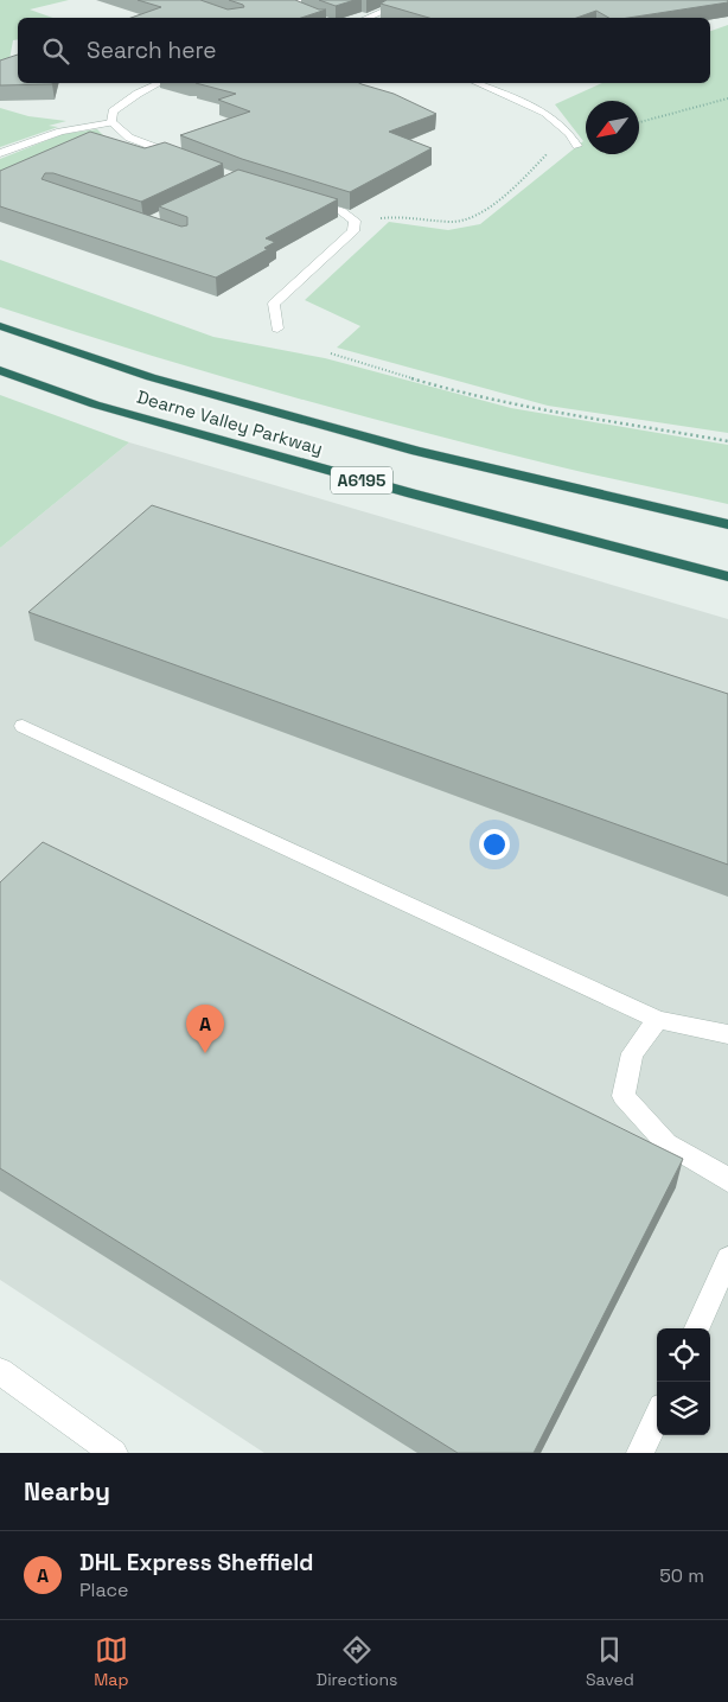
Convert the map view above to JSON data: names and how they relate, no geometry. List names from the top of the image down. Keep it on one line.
{"streets":{"highway":["Dearne Valley Parkway","A6195"]},"north":"bottom left","page":{"search":"Search here","pins":"A","heading":"Nearby","list":[{"mark":"A","name":"DHL Express Sheffield","note":"Place","value":"50 m"}],"nav":["Map","Directions","Saved"]}}
